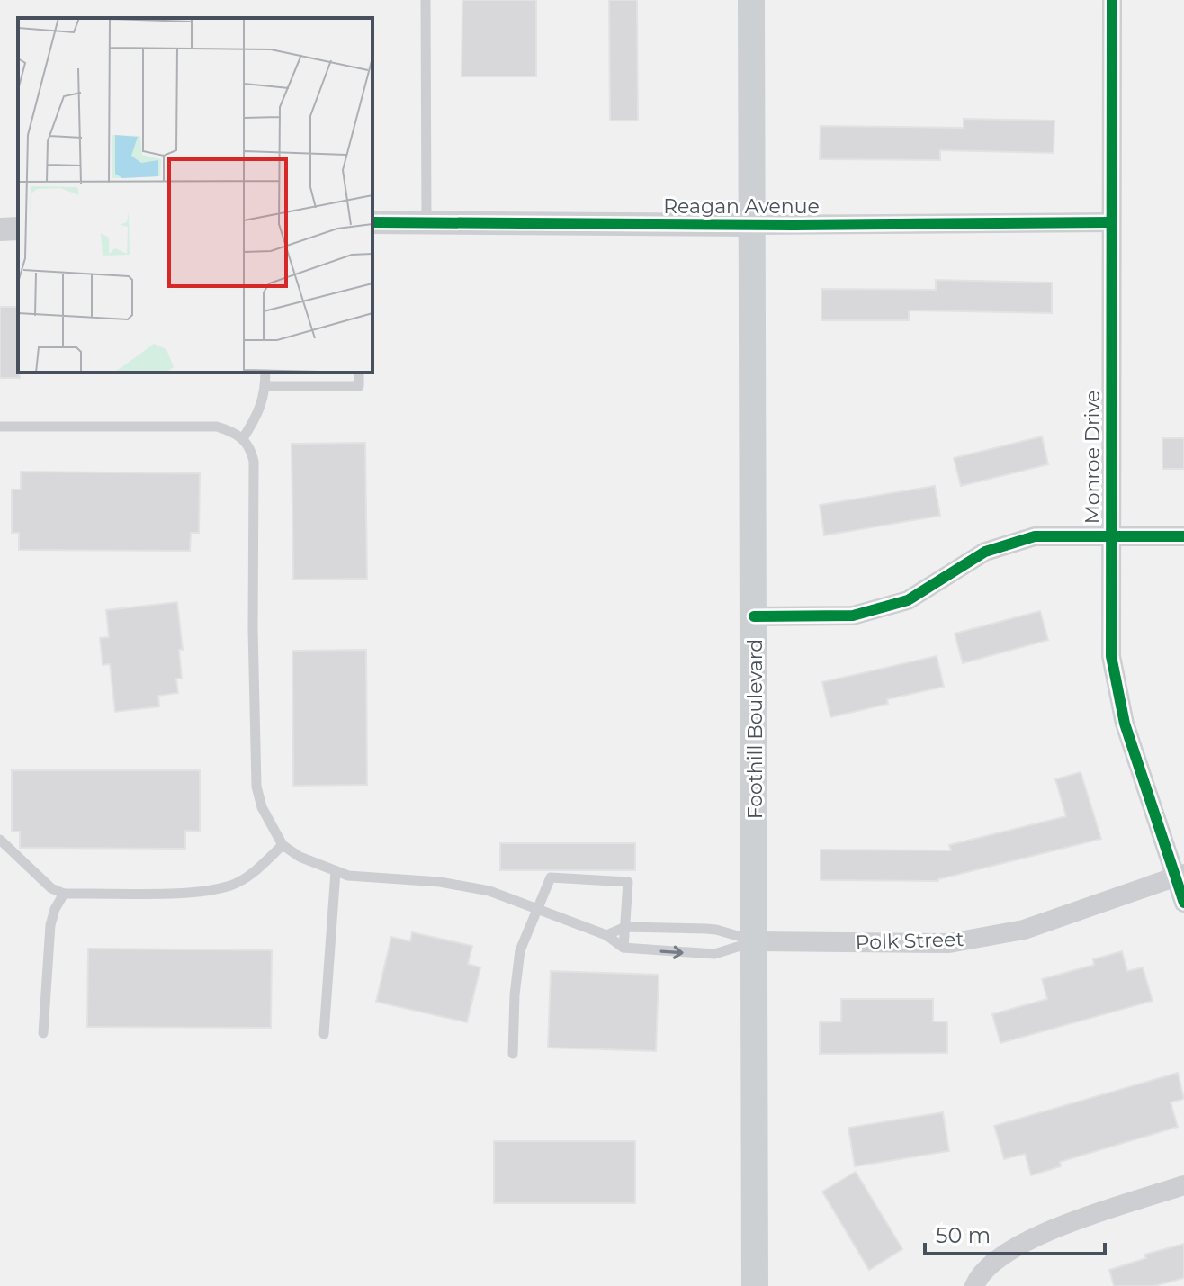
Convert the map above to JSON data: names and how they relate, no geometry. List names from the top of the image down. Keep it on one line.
{"streets":{"main road":["Foothill Boulevard"],"street":["Reagan Avenue","Monroe Drive","Polk Street"]},"crossings":[["Reagan Avenue","Monroe Drive"],["Reagan Avenue","Foothill Boulevard"],["Monroe Drive","Polk Street"],["Foothill Boulevard","Polk Street"]],"scale_bar":"50 m"}
